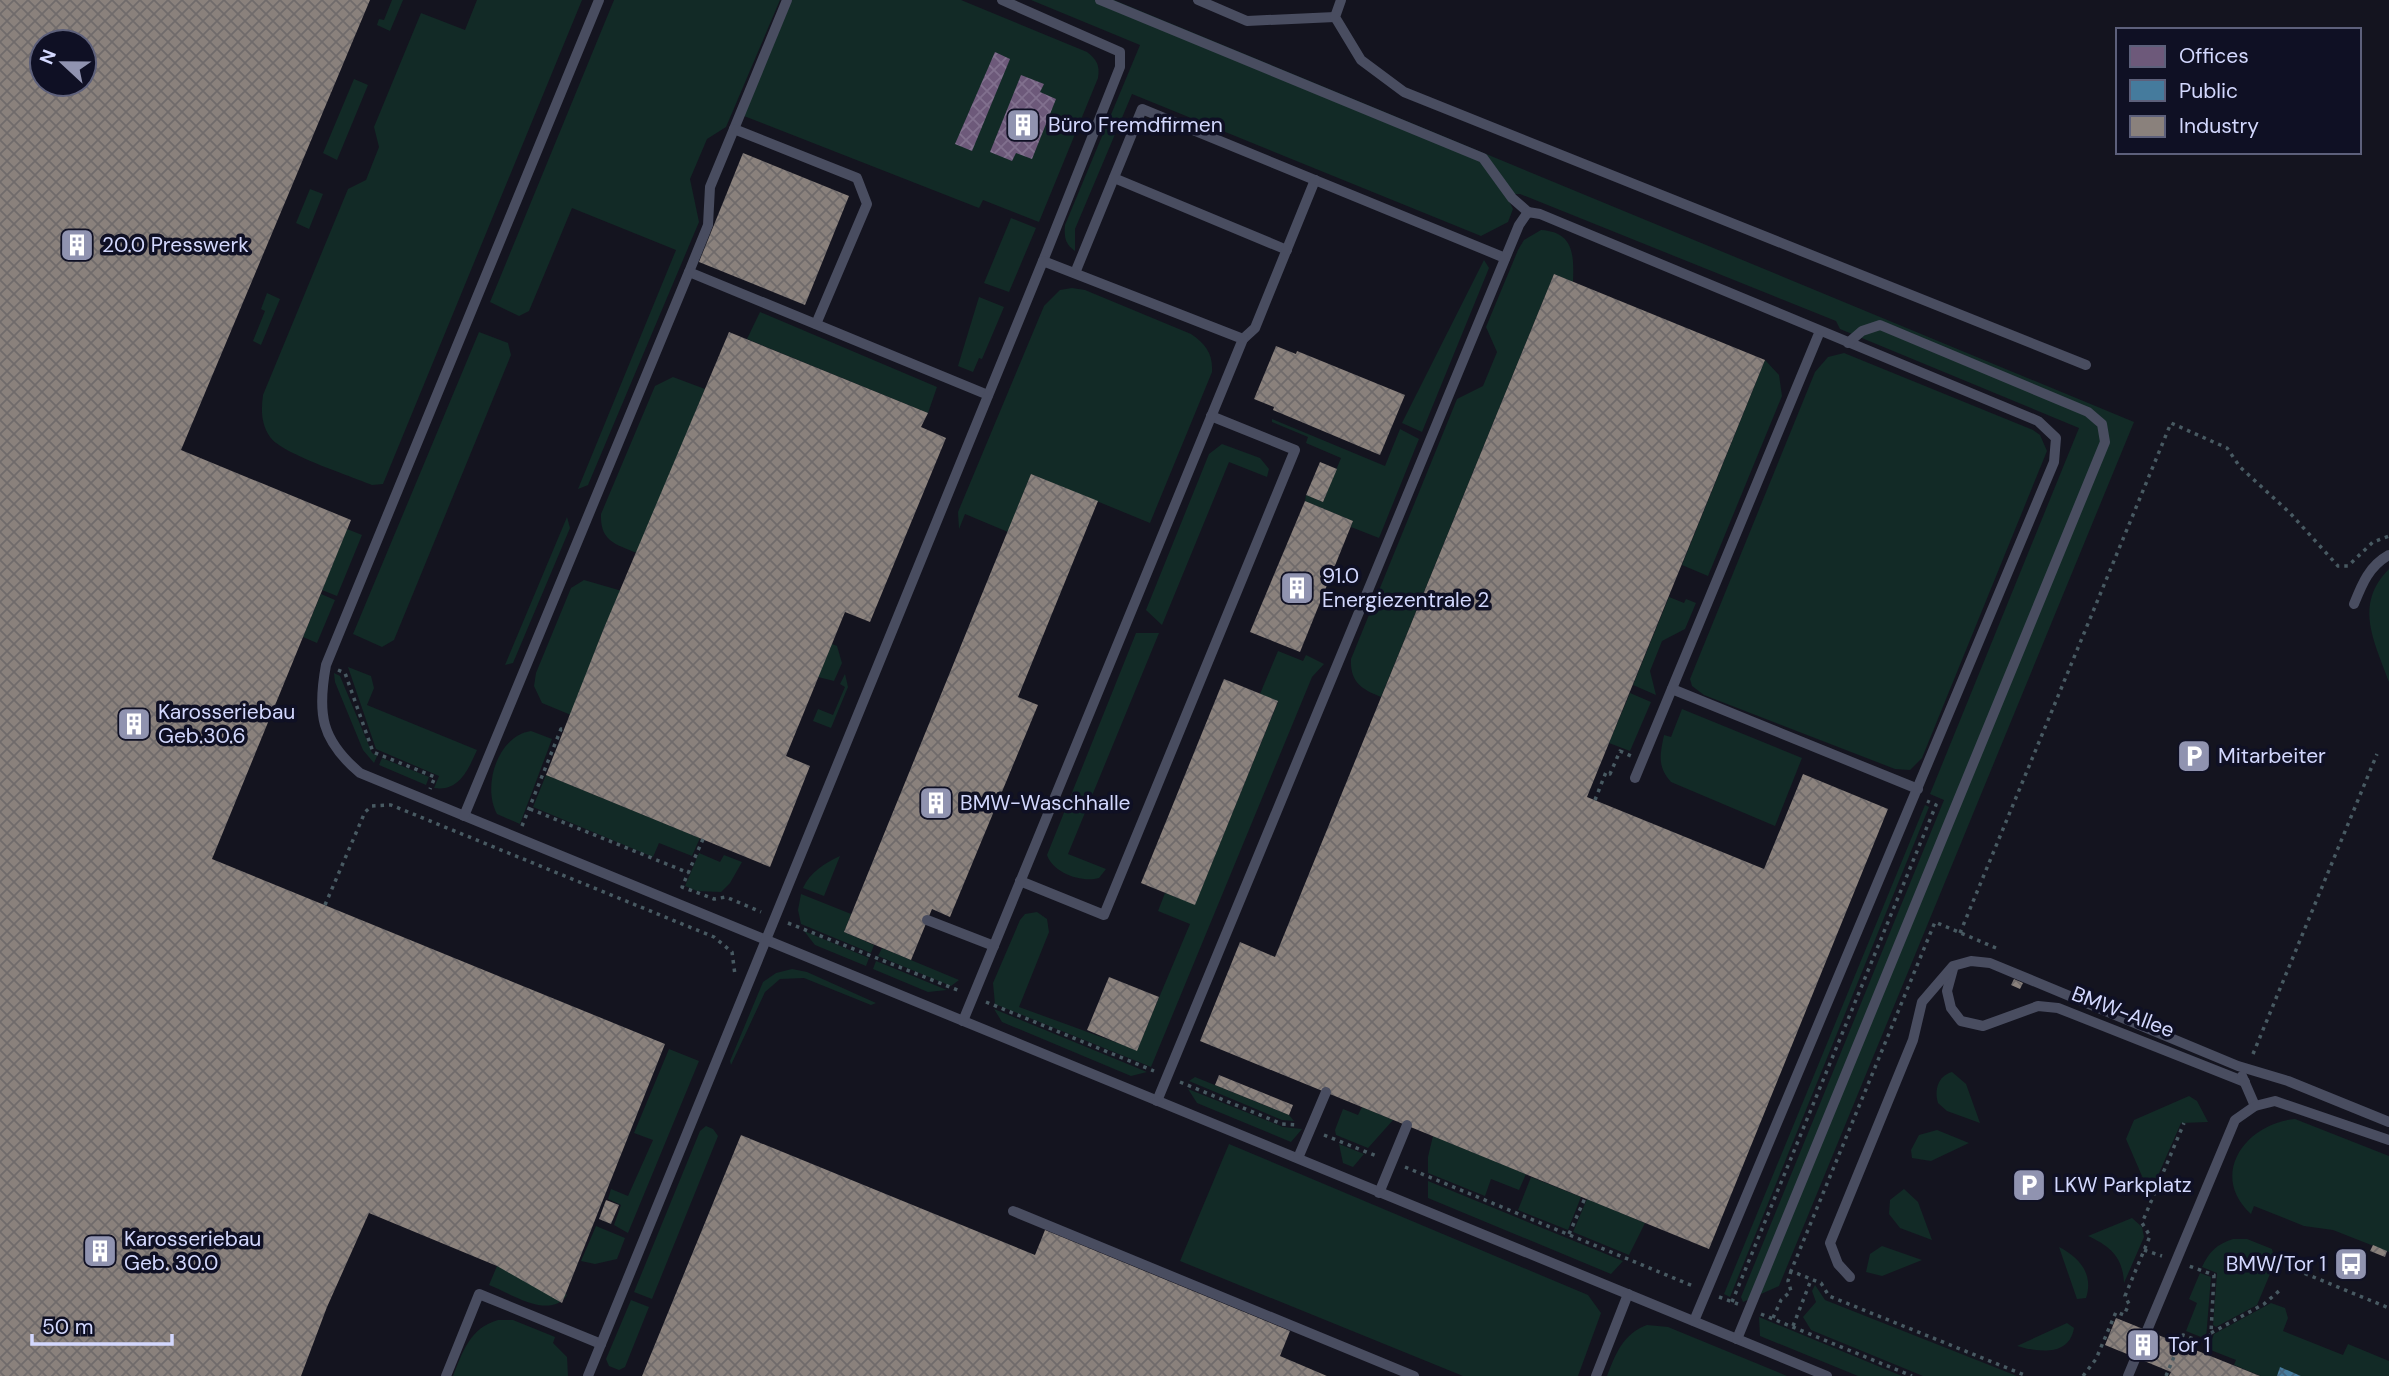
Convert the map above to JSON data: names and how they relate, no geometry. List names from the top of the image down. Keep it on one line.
{"streets":{"lane":["BMW-Allee"]},"places":{"building":["Büro Fremdfirmen","20.0 Presswerk","91.0 Energiezentrale 2","Karosseriebau Geb.30.6","BMW-Waschhalle","Karosseriebau Geb. 30.0","Tor 1"],"parking":["Mitarbeiter","LKW Parkplatz"],"bus stop":["BMW/Tor 1"]},"legend":["Offices","Public","Industry"],"scale_bar":"50 m","north":"left"}
